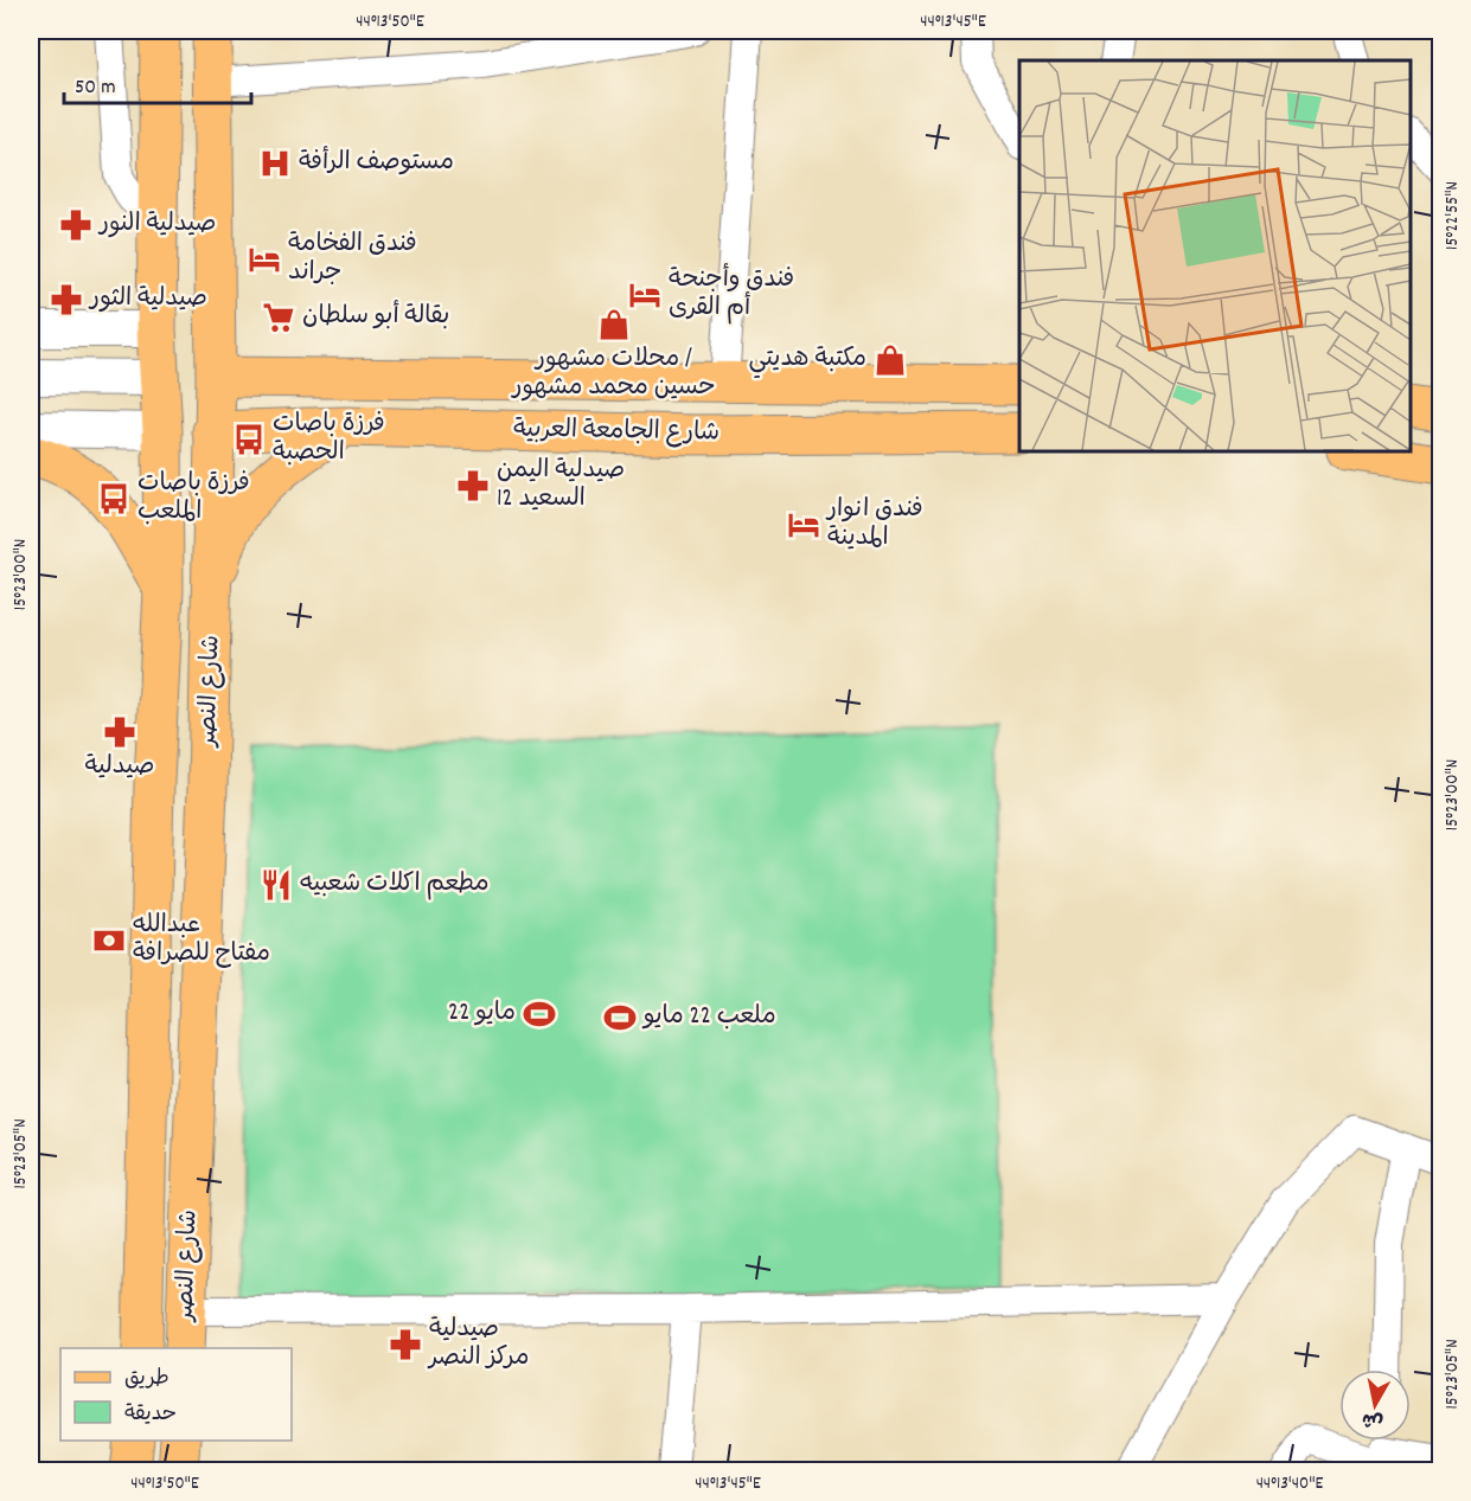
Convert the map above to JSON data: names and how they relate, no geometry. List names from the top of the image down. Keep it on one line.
{"streets":{"main road":["شارع الجامعة العربية","شارع النصر"]},"crossings":[["شارع الجامعة العربية","شارع النصر"]],"places":{"hospital":["مستوصف الرأفة"],"pharmacy":["صيدلية النور","صيدلية الثور","صيدلية اليمن السعيد 12","صيدلية","صيدلية مركز النصر"],"hotel":["فندق الفخامة جراند","فندق وأجنحة أم القرى","فندق انوار المدينة"],"supermarket":["بقالة أبو سلطان"],"shop":["محلات مشهور / حسين محمد مشهور","مكتبة هديتي"],"bus stop":["فرزة باصات الحصبة","فرزة باصات الملعب"],"restaurant":["مطعم اكلات شعبيه"],"bank":["عبدالله مفتاح للصرافة"],"sports":["22 مايو","ملعب 22 مايو"]},"legend":["طريق","حديقة"],"scale_bar":"50 m","north":"bottom","coordinates":["44°13'50\"E","44°13'45\"E","15°22'55\"N","15°23'00\"N","15°23'05\"N","44°13'40\"E"]}
